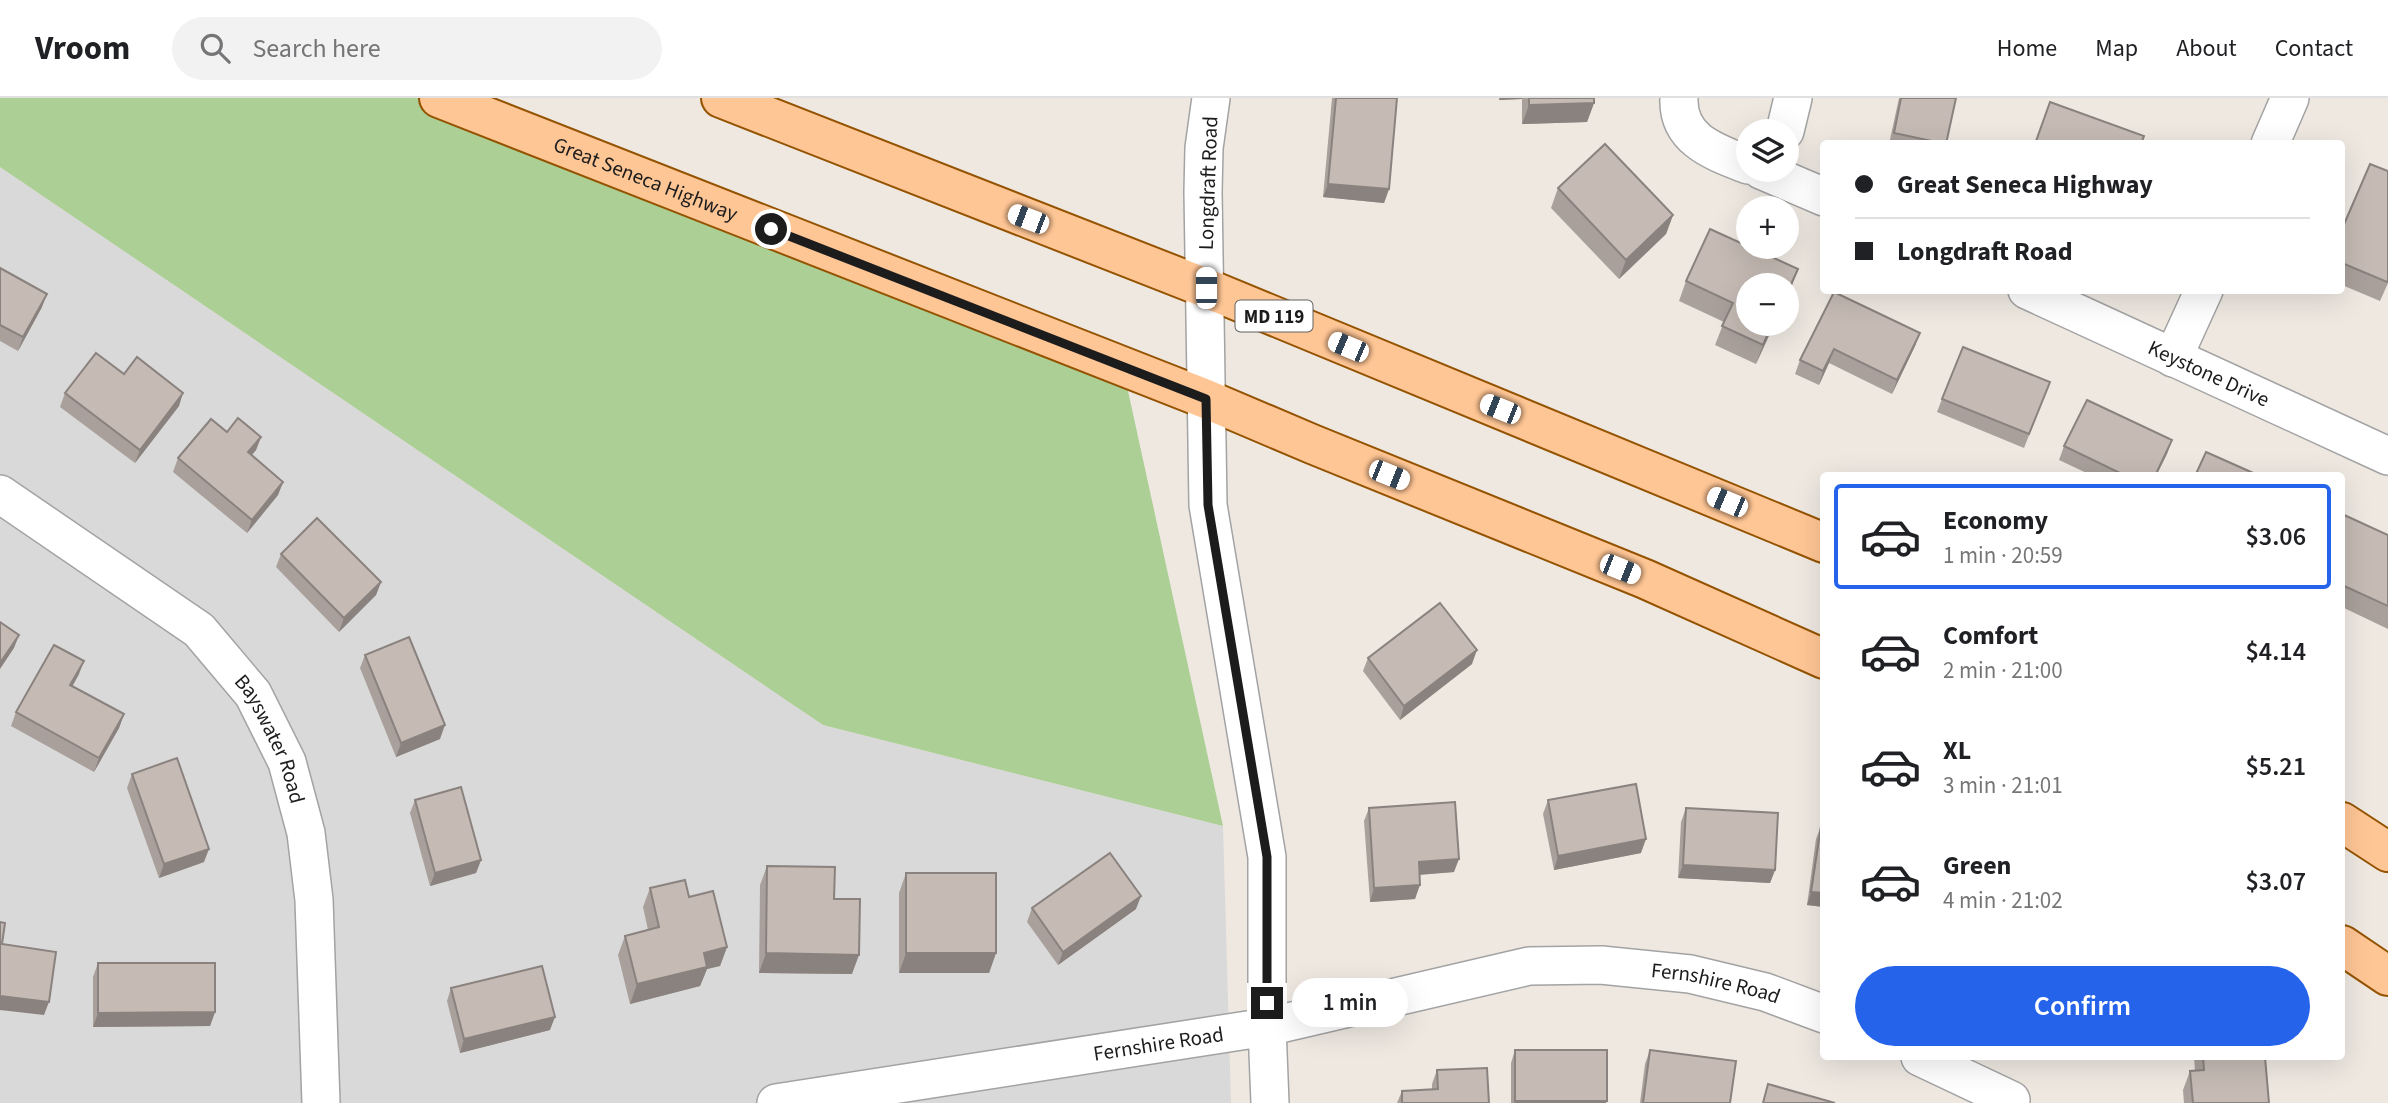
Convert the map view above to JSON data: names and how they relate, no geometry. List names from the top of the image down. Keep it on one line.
{"streets":{"main road":["Great Seneca Highway","MD 119"],"street":["Longdraft Road","Keystone Drive","Bayswater Road","Fernshire Road"]},"crossings":[["Great Seneca Highway","Longdraft Road"],["Longdraft Road","MD 119"],["Longdraft Road","Fernshire Road"]],"page":{"header":"Vroom","search":"Search here","nav":["Home","Map","About","Contact"],"map_buttons":["+","−"],"banner":["Great Seneca Highway","Longdraft Road"],"list":[{"name":"Economy","note":"1 min · 20:59","value":"$3.06"},{"name":"Comfort","note":"2 min · 21:00","value":"$4.14"},{"name":"XL","note":"3 min · 21:01","value":"$5.21"},{"name":"Green","note":"4 min · 21:02","value":"$3.07"}],"buttons":"Confirm","bubble":"1 min"}}
